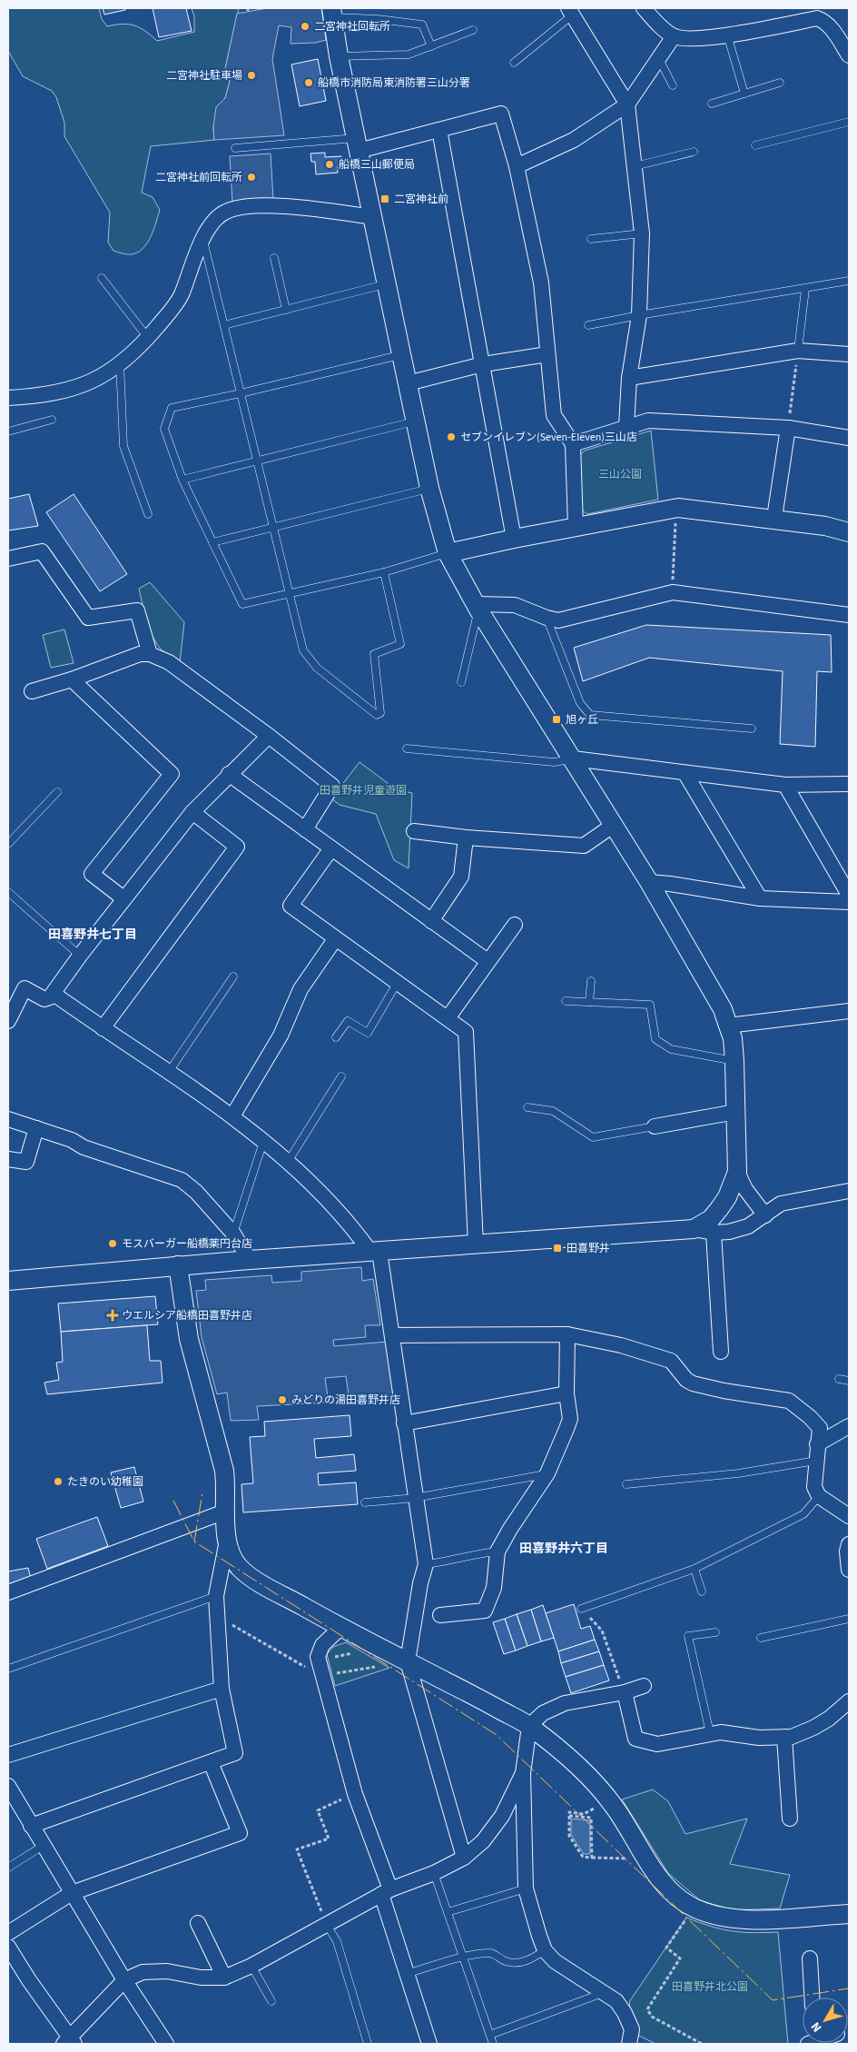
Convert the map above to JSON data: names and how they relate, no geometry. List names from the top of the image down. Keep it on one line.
{"districts":["田喜野井七丁目","田喜野井六丁目"],"parks":["三山公園","田喜野井児童遊園","田喜野井北公園"],"places":{"other":["二宮神社回転所","二宮神社駐車場","船橋市消防局東消防署三山分署","船橋三山郵便局","二宮神社前回転所","セブンイレブン(Seven-Eleven)三山店","モスバーガー船橋薬円台店","みどりの湯田喜野井店","たきのい幼稚園"],"transit":["二宮神社前","旭ヶ丘","田喜野井"],"health":["ウエルシア船橋田喜野井店"]},"north":"bottom left"}
